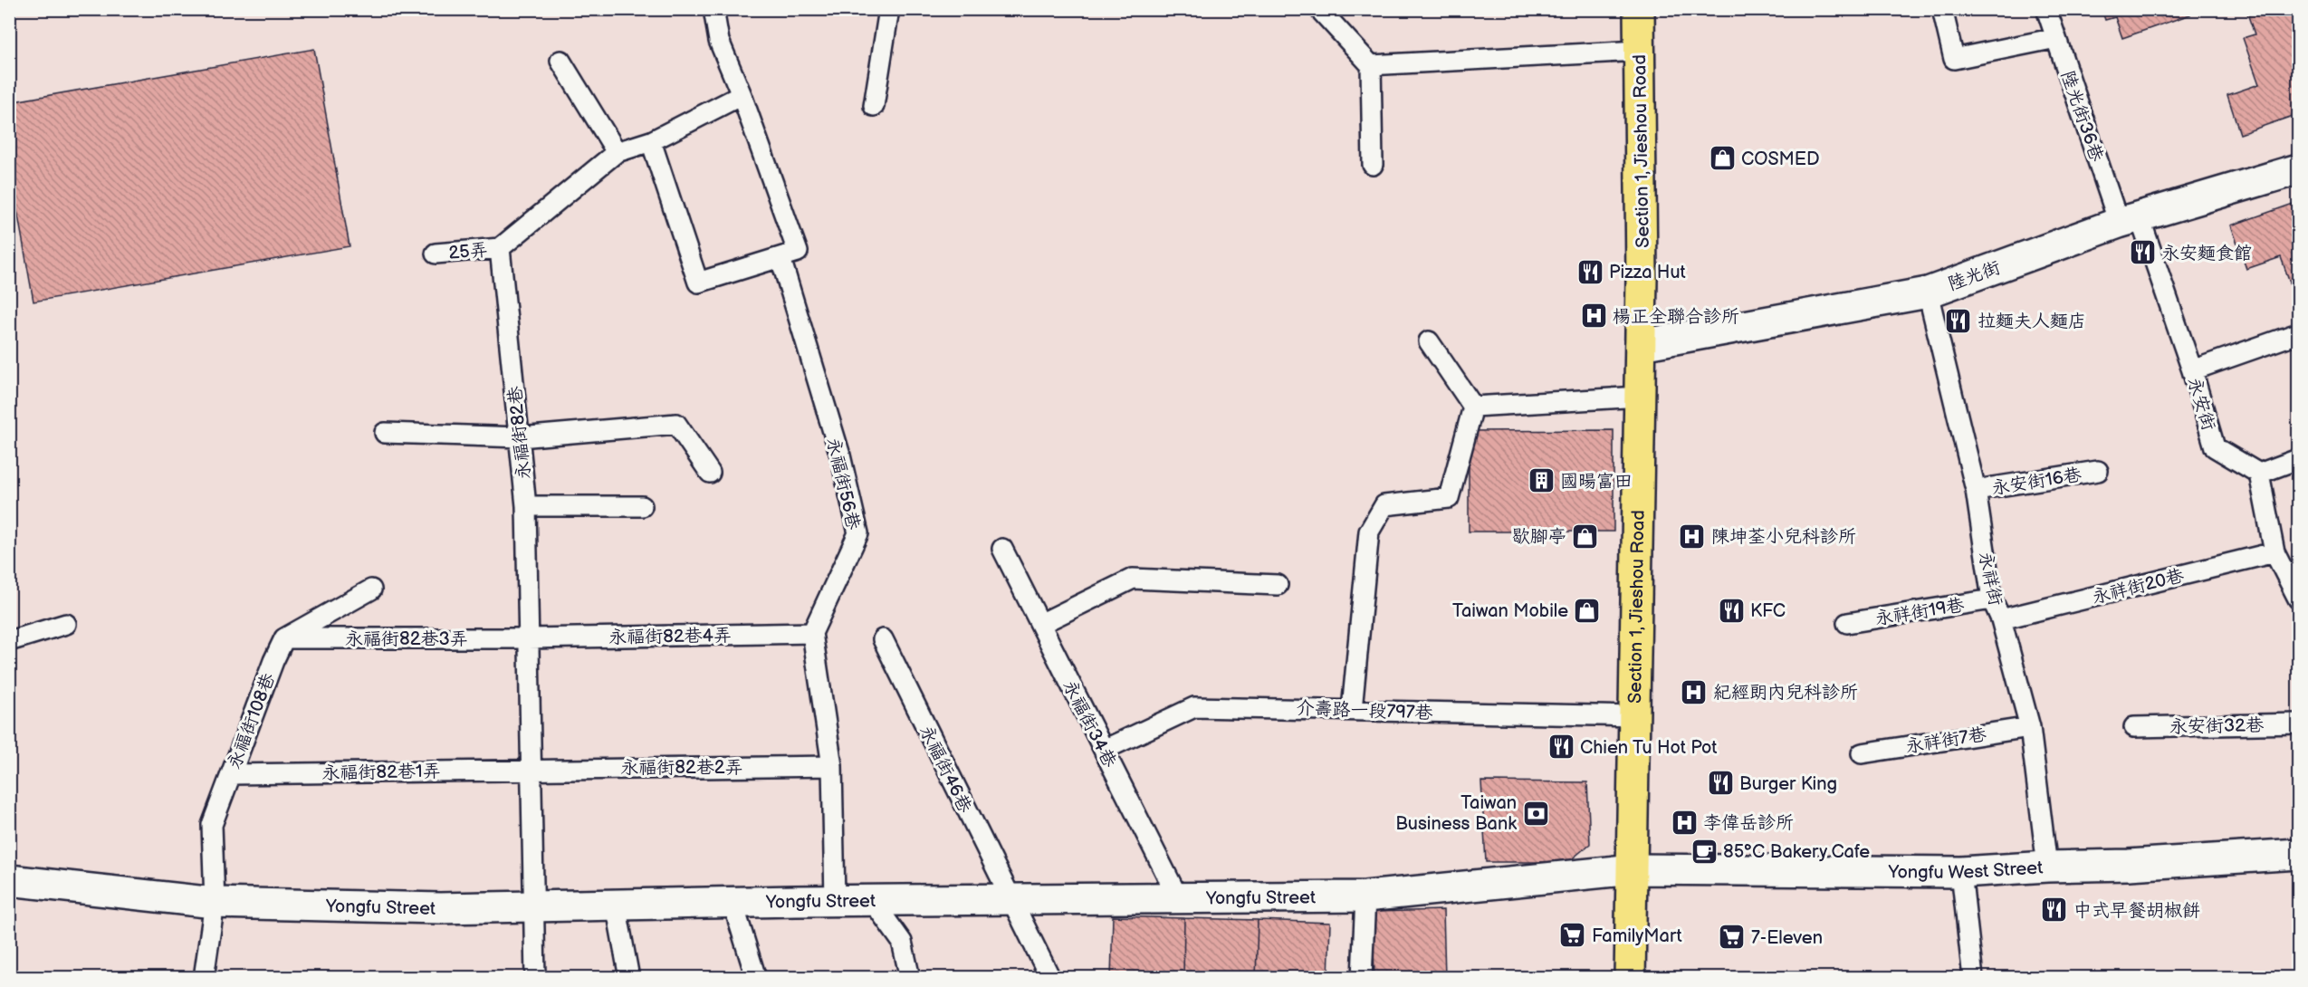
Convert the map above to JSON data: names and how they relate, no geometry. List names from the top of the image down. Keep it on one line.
{"streets":{"main road":["Section 1, Jieshou Road"],"street":["陸光街","Yongfu West Street","Yongfu Street"],"lane":["陸光街36巷","25弄","永安街","永福街82巷","永安街16巷","永福街56巷","永祥街","永祥街20巷","永祥街19巷","永福街82巷4弄","永福街82巷3弄","介壽路一段797巷","永福街108巷","永福街34巷","永安街32巷","永祥街7巷","永福街82巷2弄","永福街46巷","永福街82巷1弄"]},"crossings":[["陸光街36巷","陸光街"],["陸光街36巷","永安街"],["Section 1, Jieshou Road","陸光街"],["Section 1, Jieshou Road","介壽路一段797巷"],["Section 1, Jieshou Road","Yongfu West Street"],["Section 1, Jieshou Road","Yongfu Street"],["25弄","永福街82巷"],["陸光街","永安街"],["陸光街","永祥街"],["永福街82巷","永福街82巷4弄"],["永福街82巷","永福街82巷3弄"],["永福街82巷","永福街82巷2弄"],["永福街82巷","永福街82巷1弄"],["永福街82巷","Yongfu Street"],["永安街16巷","永祥街"],["永福街56巷","永福街82巷4弄"],["永祥街","永祥街20巷"],["永祥街","永祥街19巷"],["永祥街","永祥街7巷"],["永祥街","Yongfu West Street"],["永福街82巷4弄","永福街82巷3弄"],["永福街82巷3弄","永福街108巷"],["介壽路一段797巷","永福街34巷"],["永福街108巷","永福街82巷1弄"],["永福街108巷","Yongfu Street"],["永福街34巷","Yongfu Street"],["永福街82巷2弄","永福街82巷1弄"],["永福街46巷","Yongfu Street"],["Yongfu West Street","Yongfu Street"]],"places":{"shop":["COSMED","歇腳亭","Taiwan Mobile"],"restaurant":["永安麵食館","Pizza Hut","拉麵夫人麵店","KFC","Chien Tu Hot Pot","Burger King","中式早餐胡椒餅"],"hospital":["楊正全聯合診所","陳坤荃小兒科診所","紀經朗內兒科診所","李偉岳診所"],"building":["國暘富田"],"bank":["Taiwan Business Bank"],"cafe":["85°C Bakery Cafe"],"supermarket":["FamilyMart","7-Eleven"]}}
